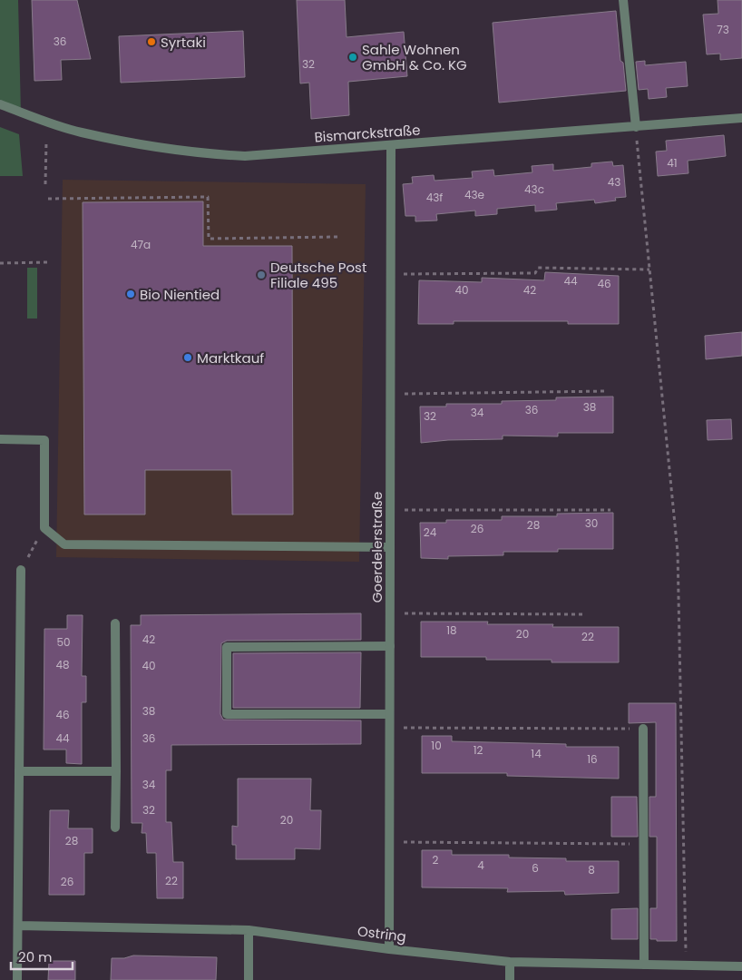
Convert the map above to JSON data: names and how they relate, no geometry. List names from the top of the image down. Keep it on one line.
{"streets":{"street":["Bismarckstraße","Goerdelerstraße","Ostring"]},"crossings":[["Bismarckstraße","Goerdelerstraße"],["Goerdelerstraße","Ostring"]],"places":["Syrtaki","Sahle Wohnen GmbH & Co. KG","Deutsche Post Filiale 495","Bio Nientied","Marktkauf"],"house_numbers":["73","36","32","41","43","43c","43e","43f","47a","44","46","40","42","38","36","34","32","30","28","26","24","18","20","22","42","50","48","40","38","46","44","36","10","12","14","16","34","32","20","28","2","4","6","8","22","26"],"scale_bar":"20 m"}
